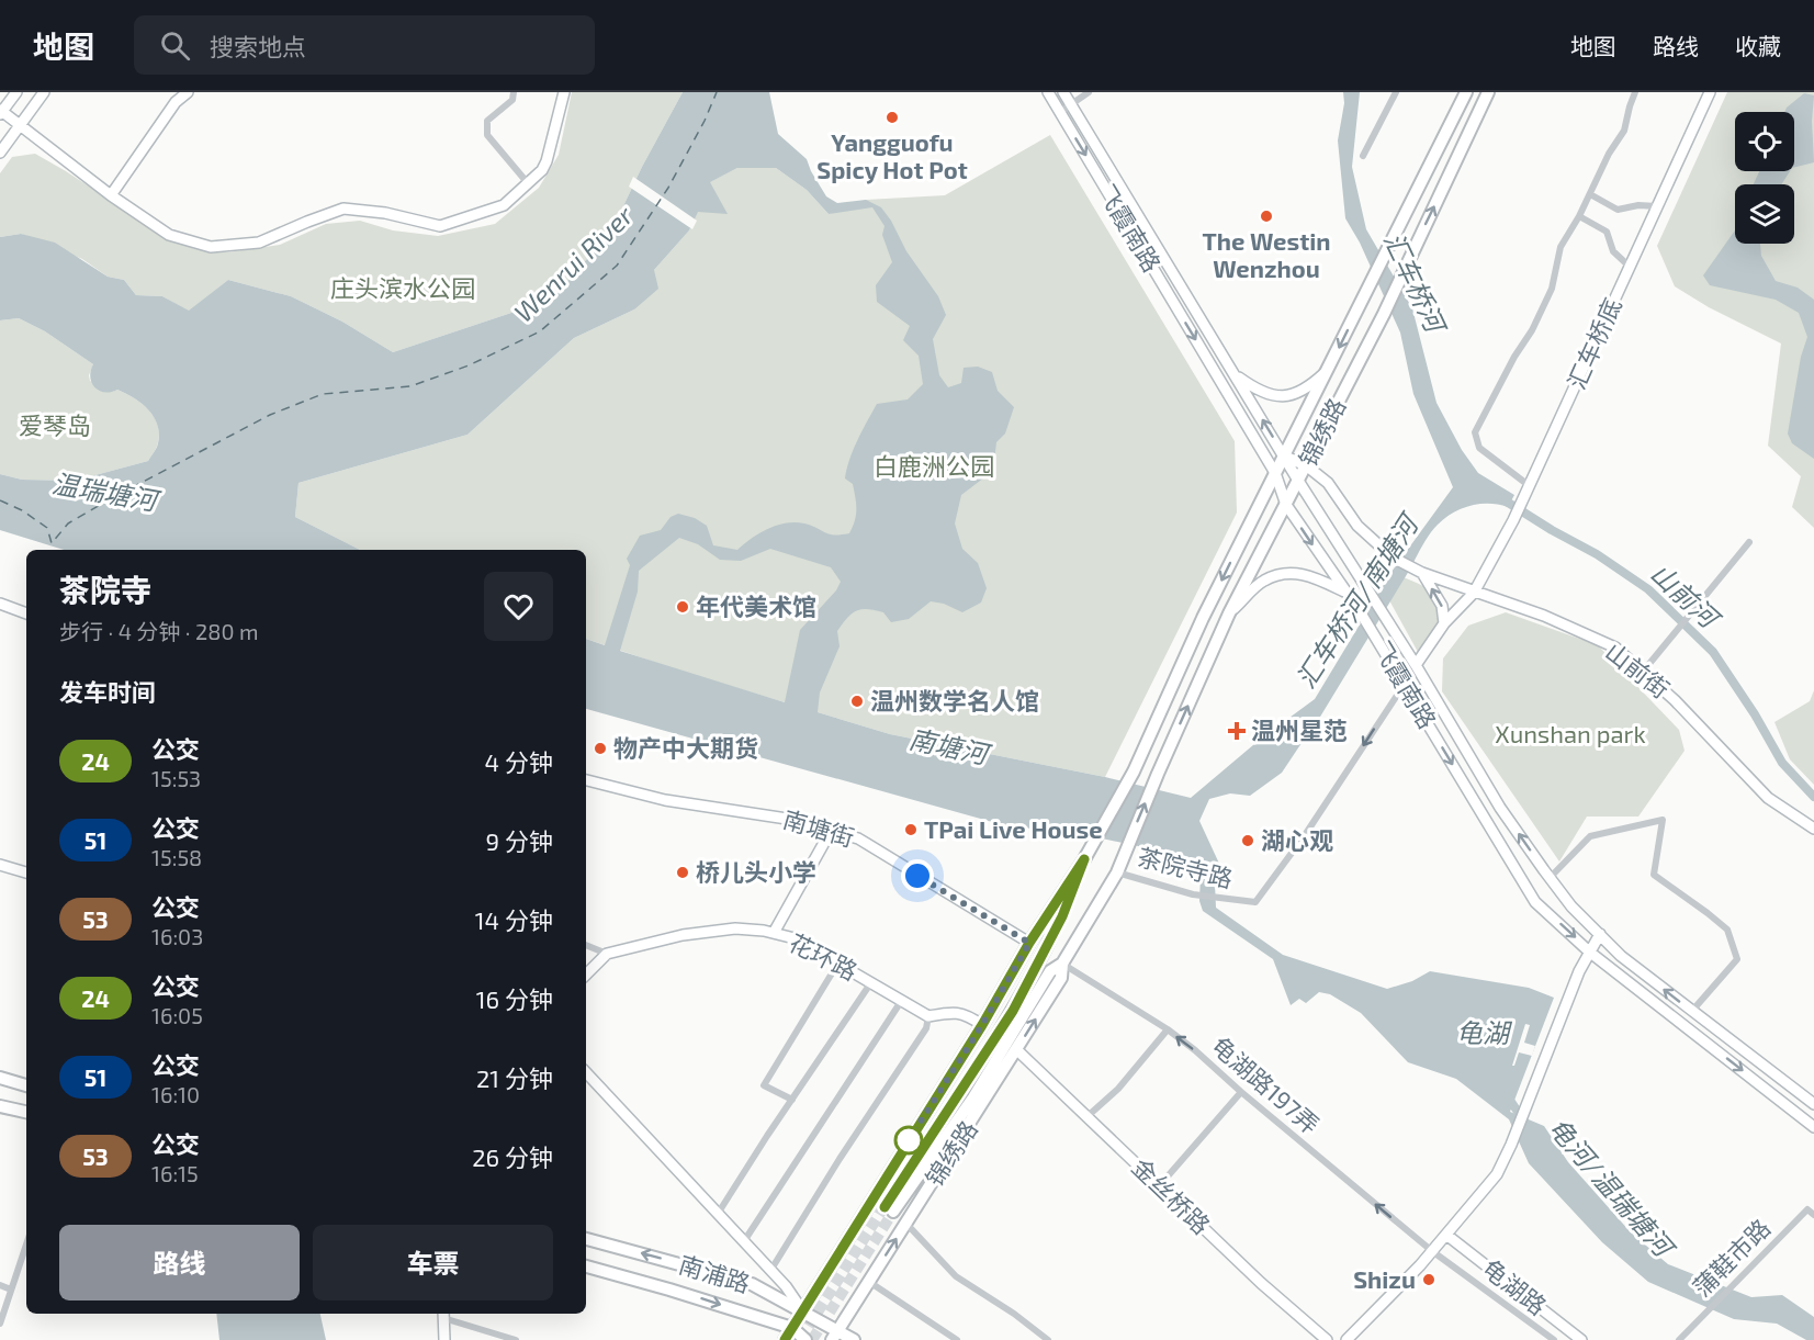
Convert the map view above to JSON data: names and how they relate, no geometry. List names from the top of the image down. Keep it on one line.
{"streets":{"main road":["锦绣路","南浦路"],"street":["飞霞南路","汇车桥底","山前街","南塘街","茶院寺路","花环路","龟湖路197弄","金丝桥路","蒲鞋市路","龟湖路"]},"crossings":[["飞霞南路","汇车桥底"],["飞霞南路","锦绣路"],["飞霞南路","山前街"],["飞霞南路","茶院寺路"],["汇车桥底","山前街"],["锦绣路","山前街"],["锦绣路","南塘街"],["锦绣路","茶院寺路"],["锦绣路","龟湖路197弄"],["锦绣路","金丝桥路"],["锦绣路","南浦路"]],"one_way":["茶院寺路","龟湖路197弄"],"water":["Wenrui River","汇车桥河","温瑞塘河","山前河","汇车桥河/南塘河","南塘河","龟湖","龟河/温瑞塘河"],"parks":["庄头滨水公园","爱琴岛","白鹿洲公园","Xunshan park"],"places":{"other":["Yangguofu Spicy Hot Pot","The Westin Wenzhou","年代美术馆","温州数学名人馆","物产中大期货","TPai Live House","湖心观","桥儿头小学","Shizu"],"health":["温州星范"]},"lines":["bus line 24"],"page":{"header":"地图","search":"搜索地点","nav":["地图","路线","收藏"],"heading":[["茶院寺","步行 · 4 分钟 · 280 m"],"发车时间"],"list":[{"mark":"24","name":"公交","note":"15:53","value":"4 分钟"},{"mark":"51","name":"公交","note":"15:58","value":"9 分钟"},{"mark":"53","name":"公交","note":"16:03","value":"14 分钟"},{"mark":"24","name":"公交","note":"16:05","value":"16 分钟"},{"mark":"51","name":"公交","note":"16:10","value":"21 分钟"},{"mark":"53","name":"公交","note":"16:15","value":"26 分钟"}],"buttons":["路线","车票"]}}
